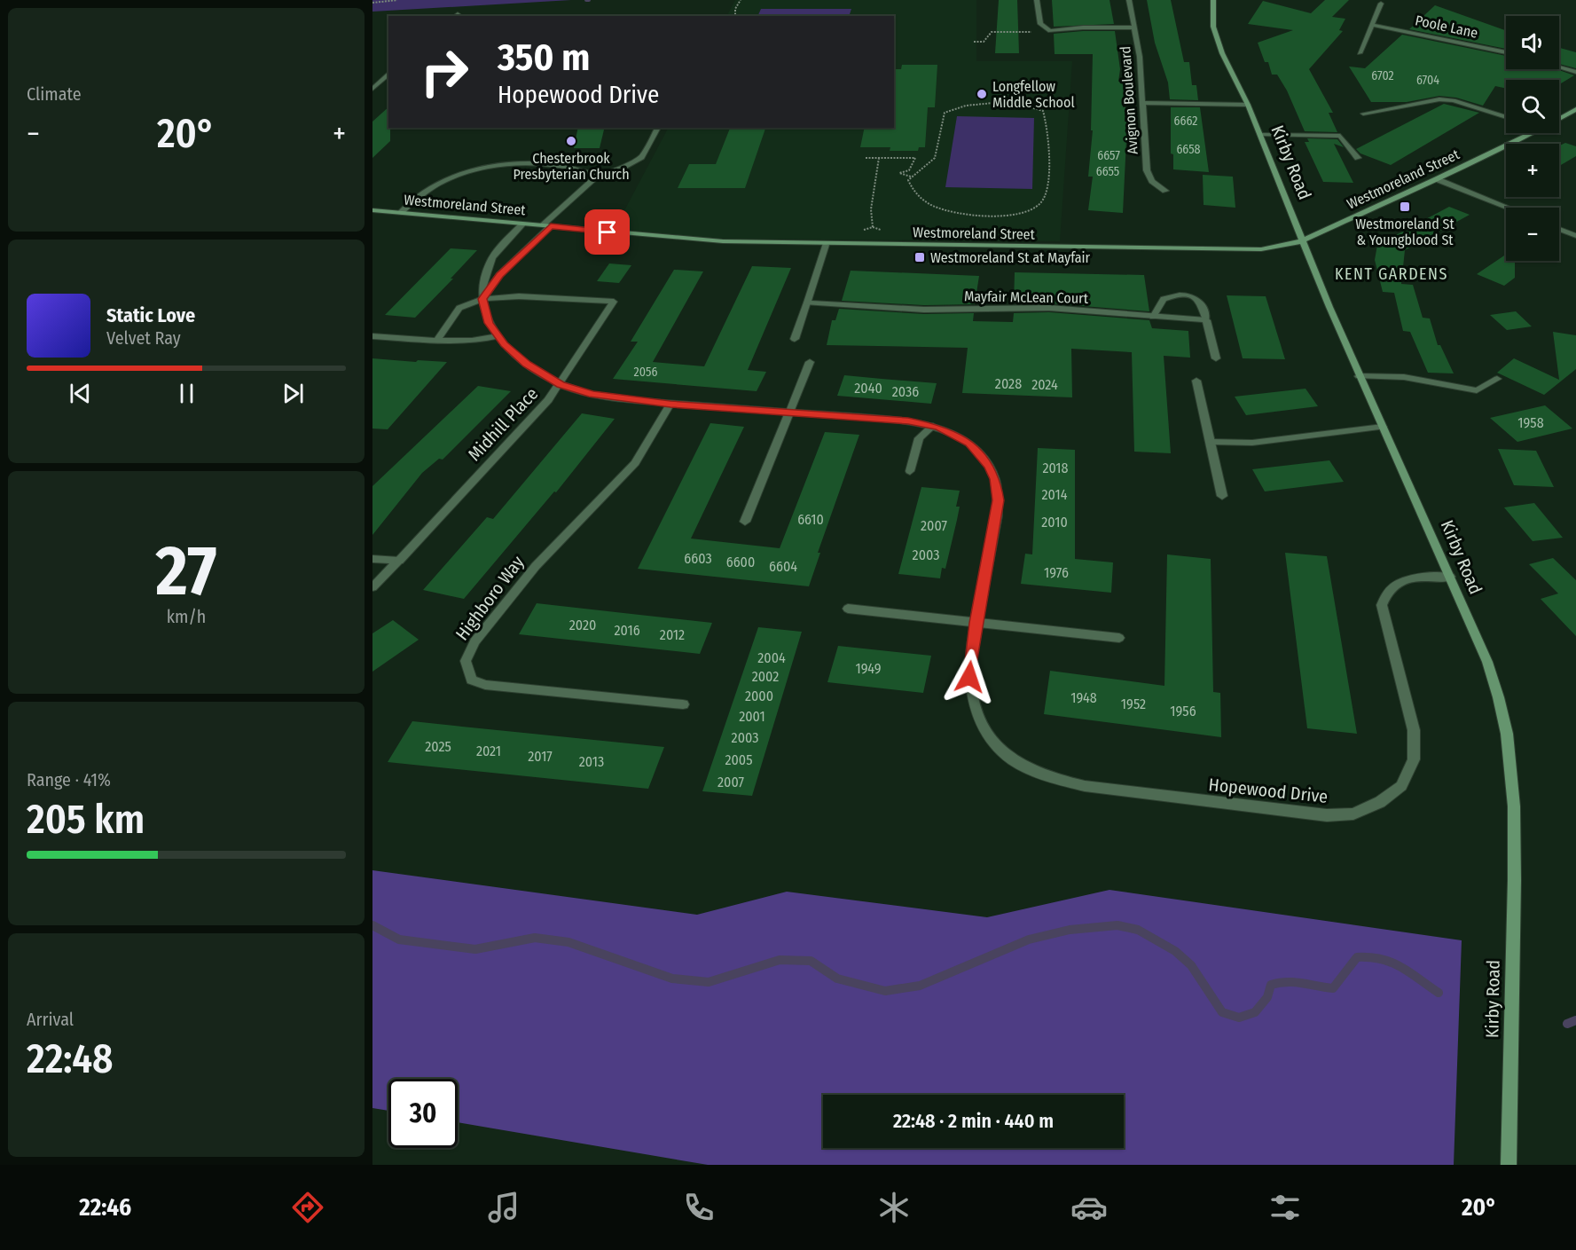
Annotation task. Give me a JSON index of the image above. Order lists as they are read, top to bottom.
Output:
{
  "streets": {
    "main road": ["Kirby Road", "Westmoreland Street"],
    "street": [
      "Poole Lane",
      "Avignon Boulevard",
      "Mayfair McLean Court",
      "Midhill Place",
      "Highboro Way",
      "Hopewood Drive"
    ]
  },
  "crossings": [
    ["Kirby Road", "Westmoreland Street"],
    ["Kirby Road", "Hopewood Drive"],
    ["Westmoreland Street", "Hopewood Drive"],
    ["Midhill Place", "Hopewood Drive"],
    ["Highboro Way", "Hopewood Drive"]
  ],
  "districts": ["KENT GARDENS"],
  "places": {
    "other": ["Longfellow Middle School", "Chesterbrook Presbyterian Church"],
    "transit": ["Westmoreland St & Youngblood St", "Westmoreland St at Mayfair"]
  },
  "house_numbers": [
    "6702",
    "6704",
    "6662",
    "6658",
    "6657",
    "6655",
    "2056",
    "2028",
    "2024",
    "2040",
    "2036",
    "1958",
    "2018",
    "2014",
    "6610",
    "2010",
    "2007",
    "2003",
    "6603",
    "6600",
    "6604",
    "1976",
    "2020",
    "2016",
    "2012",
    "2004",
    "1949",
    "2002",
    "2000",
    "1948",
    "1952",
    "1956",
    "2001",
    "2003",
    "2025",
    "2021",
    "2017",
    "2005",
    "2013",
    "2007"
  ],
  "page": {
    "tile": [
      "Climate",
      ["27", "km/h"],
      ["Range · 41%", "205 km"],
      ["Arrival", "22:48"]
    ],
    "map_buttons": ["+", "−"],
    "turn": ["350 m", "Hopewood Drive"],
    "heat": ["−", "20°", "+"],
    "song": ["Static Love", "Velvet Ray"],
    "limit": "30",
    "trip": "22:48 · 2 min · 440 m",
    "tabs": ["22:46", "20°"]
  }
}
